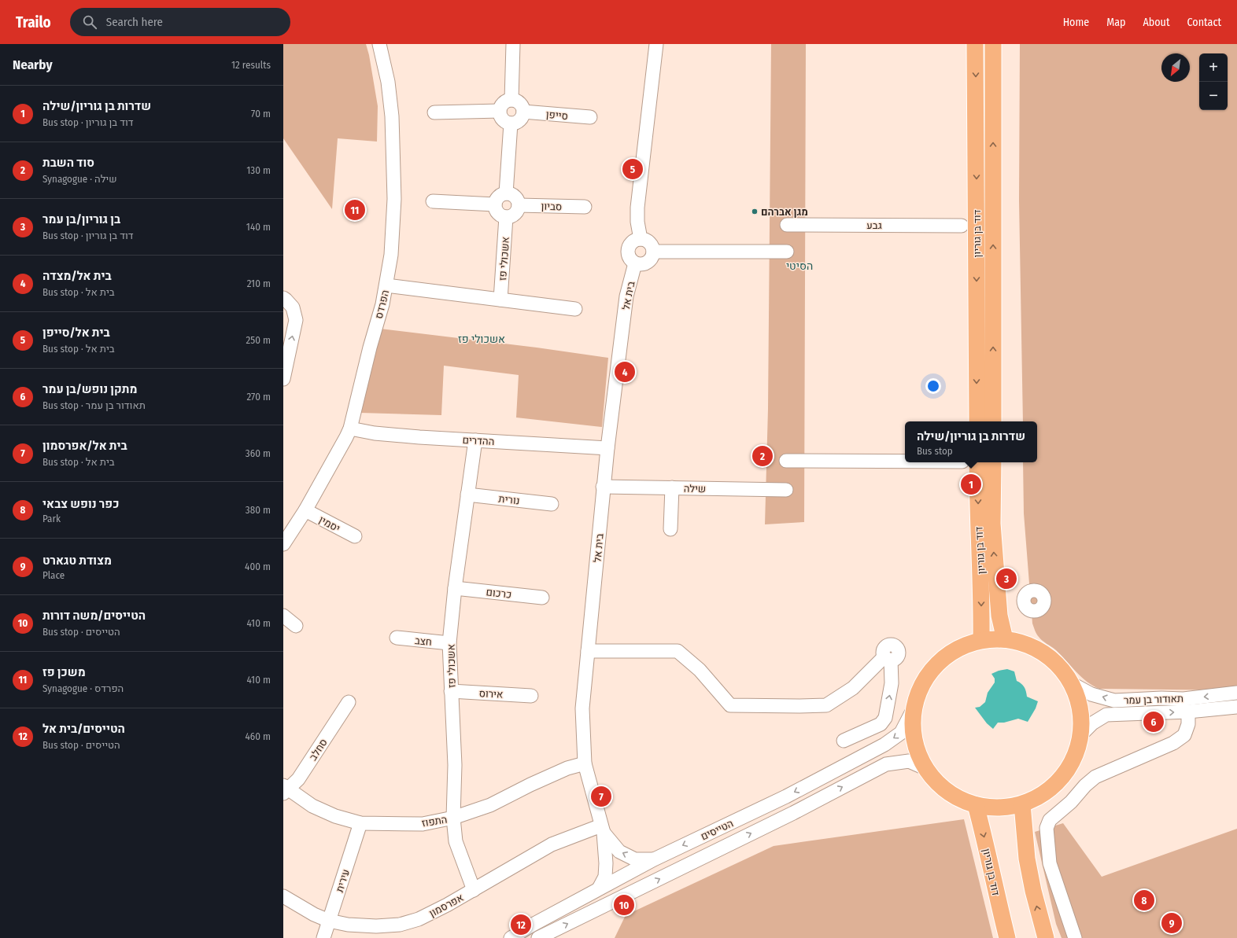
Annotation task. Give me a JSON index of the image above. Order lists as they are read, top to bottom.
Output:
{
  "streets": {
    "main road": ["דוד בן גוריון"],
    "street": [
      "סייפן",
      "סביון",
      "גבע",
      "אשכולי פז",
      "בית אל",
      "הפרדס",
      "ההדרים",
      "שילה",
      "נורית",
      "יסמין",
      "כרכום",
      "חצב",
      "אירוס",
      "תאודור בן עמר",
      "סחלב",
      "התפוז",
      "הטייסים",
      "עירית",
      "אפרסמון"
    ]
  },
  "crossings": [
    ["סביון", "אשכולי פז"],
    ["אשכולי פז", "ההדרים"],
    ["אשכולי פז", "נורית"],
    ["אשכולי פז", "כרכום"],
    ["אשכולי פז", "חצב"],
    ["אשכולי פז", "אירוס"],
    ["אשכולי פז", "התפוז"],
    ["אשכולי פז", "אפרסמון"],
    ["בית אל", "ההדרים"],
    ["בית אל", "שילה"],
    ["בית אל", "התפוז"],
    ["בית אל", "הטייסים"],
    ["בית אל", "אפרסמון"],
    ["הפרדס", "ההדרים"],
    ["הפרדס", "יסמין"],
    ["סחלב", "התפוז"],
    ["התפוז", "עירית"],
    ["עירית", "אפרסמון"]
  ],
  "districts": ["הסיטי", "אשכולי פז"],
  "places": ["מגן אברהם"],
  "north": "bottom left",
  "page": {
    "header": "Trailo",
    "search": "Search here",
    "nav": [
      "Home",
      "Map",
      "About",
      "Contact"
    ],
    "heading": ["Nearby", "12 results"],
    "map_buttons": ["+", "−"],
    "list": [
      {
        "mark": "1",
        "name": "שדרות בן גוריון/שילה",
        "note": "Bus stop · דוד בן גוריון",
        "value": "70 m"
      },
      {
        "mark": "2",
        "name": "סוד השבת",
        "note": "Synagogue · שילה",
        "value": "130 m"
      },
      {
        "mark": "3",
        "name": "בן גוריון/בן עמר",
        "note": "Bus stop · דוד בן גוריון",
        "value": "140 m"
      },
      {
        "mark": "4",
        "name": "בית אל/מצדה",
        "note": "Bus stop · בית אל",
        "value": "210 m"
      },
      {
        "mark": "5",
        "name": "בית אל/סייפן",
        "note": "Bus stop · בית אל",
        "value": "250 m"
      },
      {
        "mark": "6",
        "name": "מתקן נופש/בן עמר",
        "note": "Bus stop · תאודור בן עמר",
        "value": "270 m"
      },
      {
        "mark": "7",
        "name": "בית אל/אפרסמון",
        "note": "Bus stop · בית אל",
        "value": "360 m"
      },
      {
        "mark": "8",
        "name": "כפר נופש צבאי",
        "note": "Park",
        "value": "380 m"
      },
      {
        "mark": "9",
        "name": "מצודת טגארט",
        "note": "Place",
        "value": "400 m"
      },
      {
        "mark": "10",
        "name": "הטייסים/משה דורות",
        "note": "Bus stop · הטייסים",
        "value": "410 m"
      },
      {
        "mark": "11",
        "name": "משכן פז",
        "note": "Synagogue · הפרדס",
        "value": "410 m"
      },
      {
        "mark": "12",
        "name": "הטייסים/בית אל",
        "note": "Bus stop · הטייסים",
        "value": "460 m"
      }
    ],
    "pins": [
      "5",
      "11",
      "4",
      "2",
      "1",
      "3",
      "6",
      "7",
      "8",
      "10",
      "9",
      "12"
    ],
    "popup": ["שדרות בן גוריון/שילה", "Bus stop"]
  }
}
